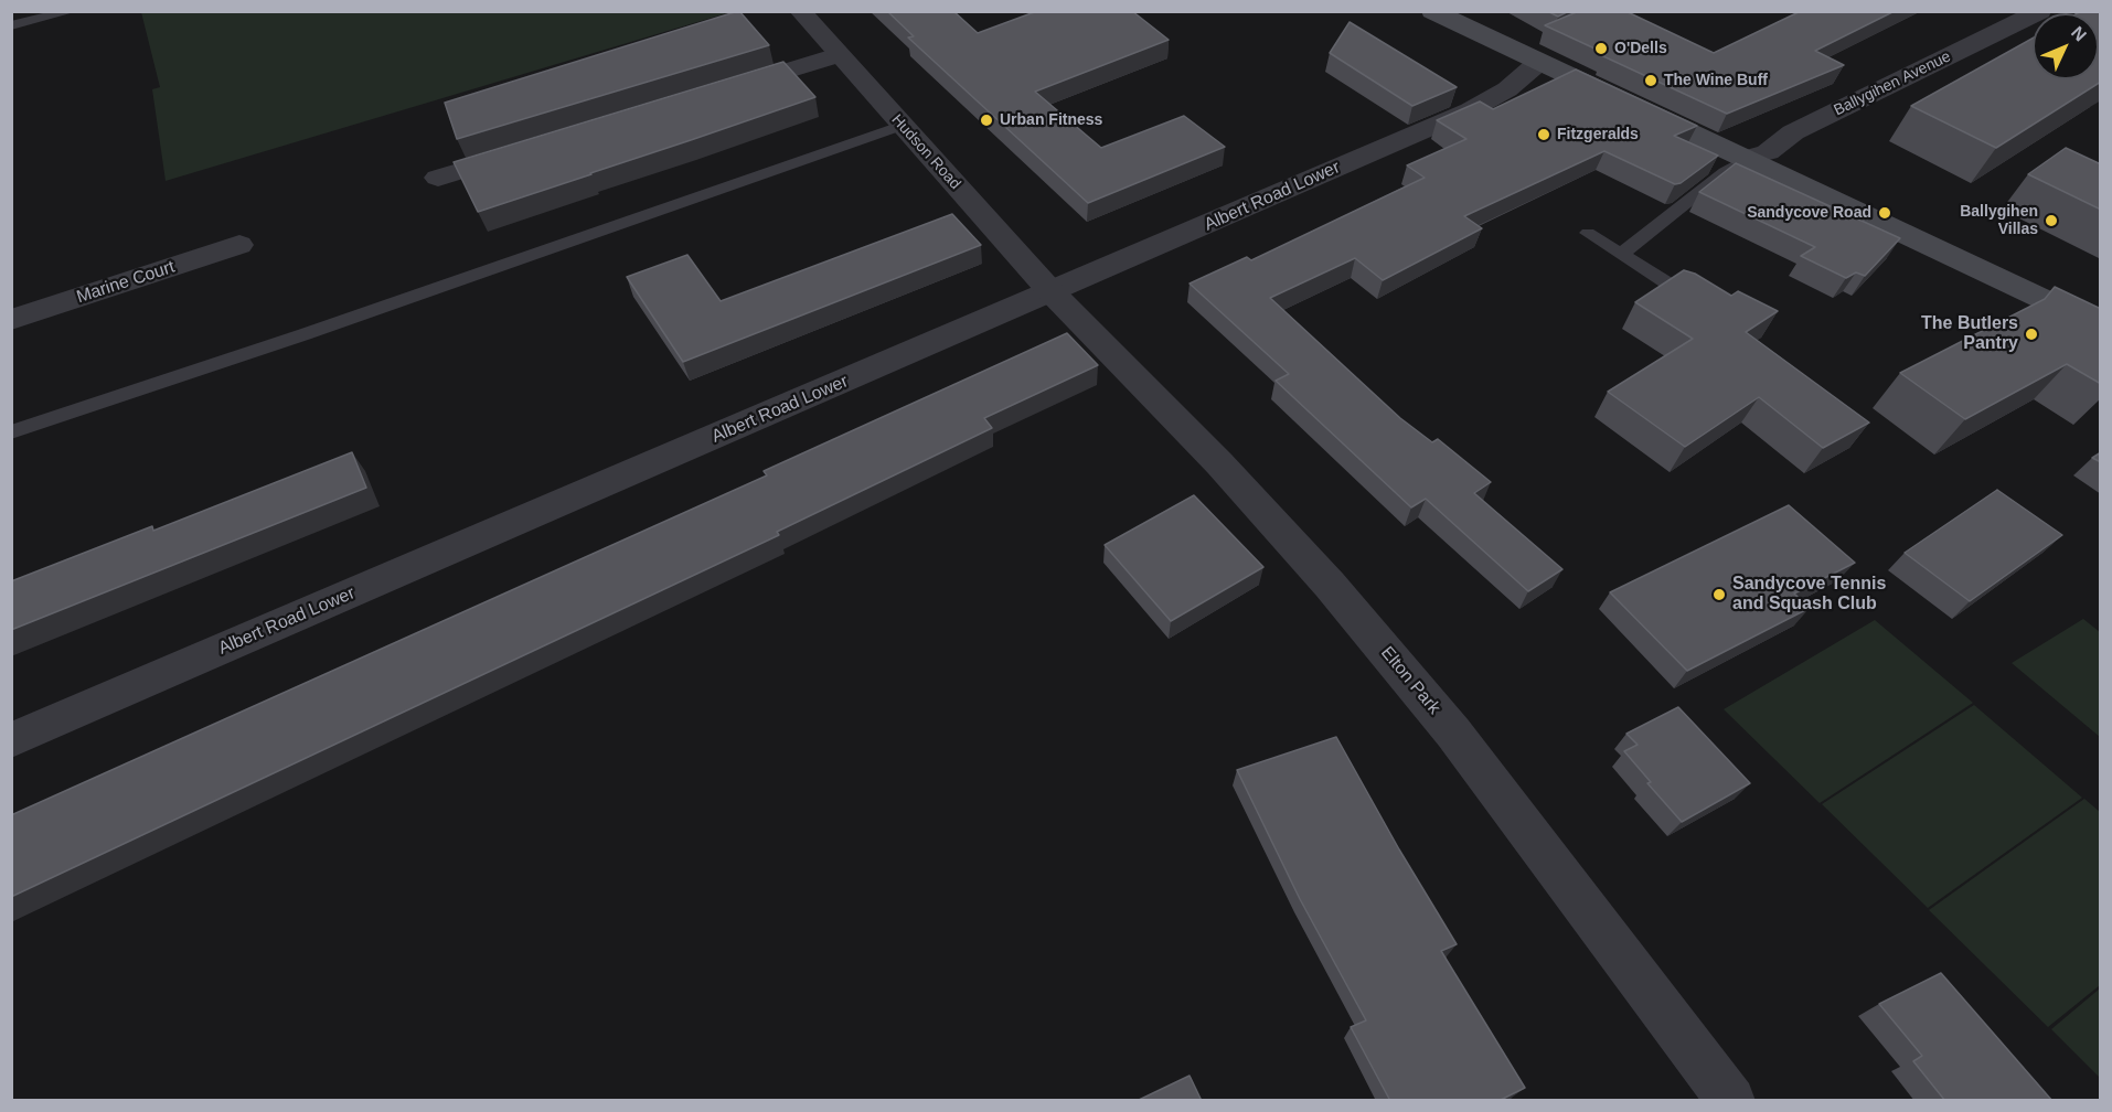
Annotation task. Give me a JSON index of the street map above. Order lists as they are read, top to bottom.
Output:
{
  "streets": {
    "street": [
      "Ballygihen Avenue",
      "Hudson Road",
      "Albert Road Lower",
      "Marine Court",
      "Elton Park"
    ]
  },
  "crossings": [
    ["Hudson Road", "Albert Road Lower"],
    ["Hudson Road", "Elton Park"],
    ["Albert Road Lower", "Elton Park"]
  ],
  "places": [
    "O'Dells",
    "The Wine Buff",
    "Urban Fitness",
    "Fitzgeralds",
    "Sandycove Road",
    "Ballygihen Villas",
    "The Butlers Pantry",
    "Sandycove Tennis and Squash Club"
  ],
  "north": "top right"
}
